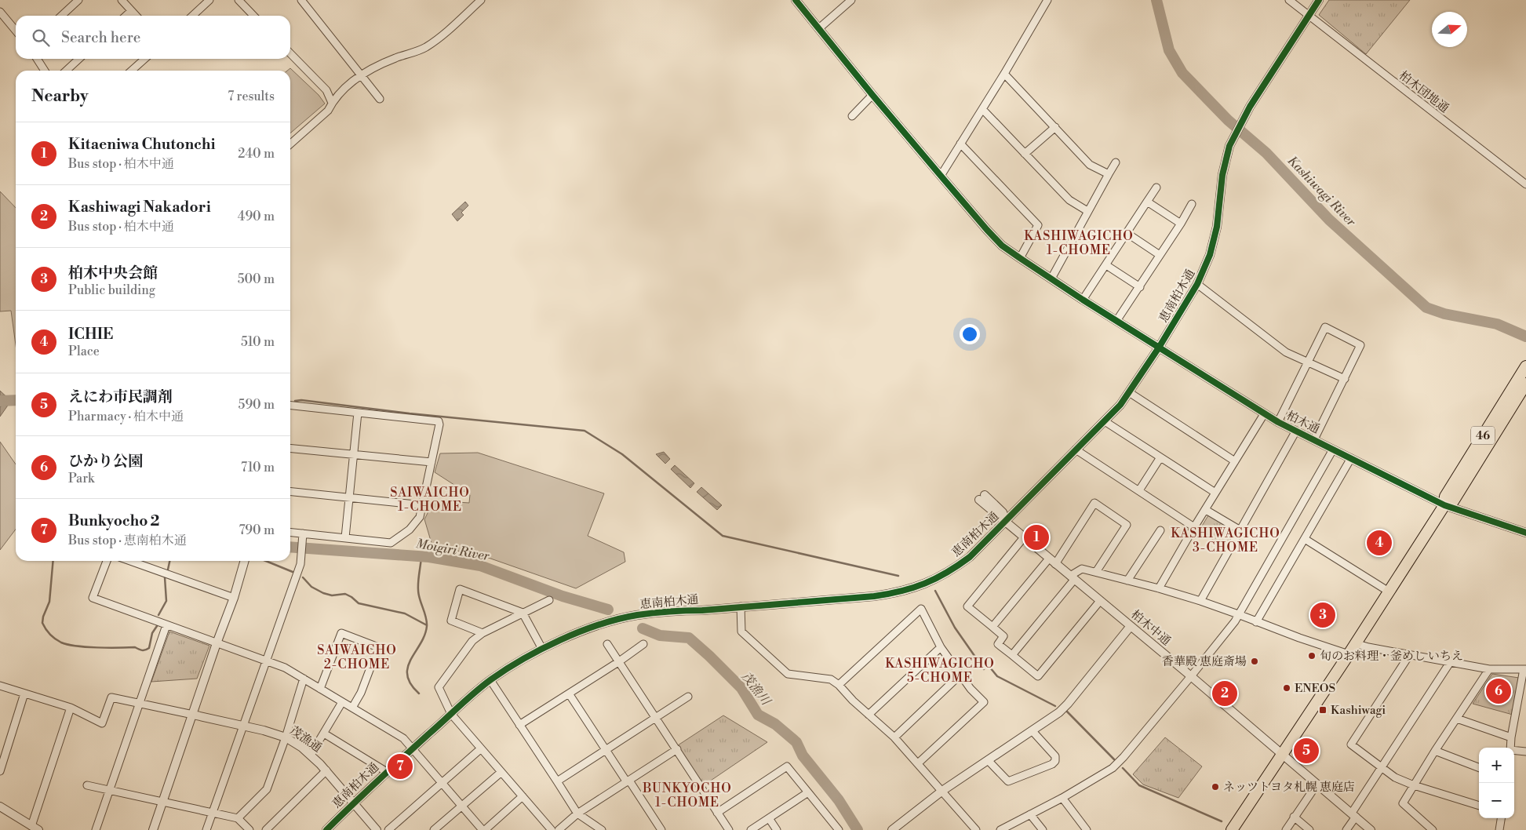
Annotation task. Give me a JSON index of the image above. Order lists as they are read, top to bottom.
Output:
{
  "streets": {
    "main road": ["46"],
    "street": [
      "柏木団地通",
      "恵南柏木通",
      "柏木通",
      "柏木中通",
      "茂漁通"
    ]
  },
  "crossings": [
    ["柏木団地通", "恵南柏木通"],
    ["恵南柏木通", "柏木通"],
    ["恵南柏木通", "柏木中通"],
    ["恵南柏木通", "茂漁通"],
    ["柏木通", "46"],
    ["46", "柏木中通"]
  ],
  "districts": [
    "KASHIWAGICHO 1-CHOME",
    "SAIWAICHO 1-CHOME",
    "KASHIWAGICHO 3-CHOME",
    "SAIWAICHO 2-CHOME",
    "KASHIWAGICHO 5-CHOME",
    "BUNKYOCHO 1-CHOME"
  ],
  "water": ["Kashiwagi River", "Moigiri River", "茂漁川"],
  "places": {
    "other": [
      "旬のお料理・釜めし いちえ",
      "香華殿 恵庭斎場",
      "ENEOS",
      "ネッツトヨタ札幌 恵庭店"
    ],
    "transit": ["Kashiwagi"]
  },
  "north": "right",
  "page": {
    "search": "Search here",
    "heading": ["Nearby", "7 results"],
    "list": [
      {
        "mark": "1",
        "name": "Kitaeniwa Chutonchi",
        "note": "Bus stop · 柏木中通",
        "value": "240 m"
      },
      {
        "mark": "2",
        "name": "Kashiwagi Nakadori",
        "note": "Bus stop · 柏木中通",
        "value": "490 m"
      },
      {
        "mark": "3",
        "name": "柏木中央会館",
        "note": "Public building",
        "value": "500 m"
      },
      {
        "mark": "4",
        "name": "ICHIE",
        "note": "Place",
        "value": "510 m"
      },
      {
        "mark": "5",
        "name": "えにわ市民調剤",
        "note": "Pharmacy · 柏木中通",
        "value": "590 m"
      },
      {
        "mark": "6",
        "name": "ひかり公園",
        "note": "Park",
        "value": "710 m"
      },
      {
        "mark": "7",
        "name": "Bunkyocho 2",
        "note": "Bus stop · 恵南柏木通",
        "value": "790 m"
      }
    ],
    "pins": [
      "1",
      "4",
      "3",
      "6",
      "2",
      "5",
      "7"
    ],
    "map_buttons": ["+", "−"]
  }
}
